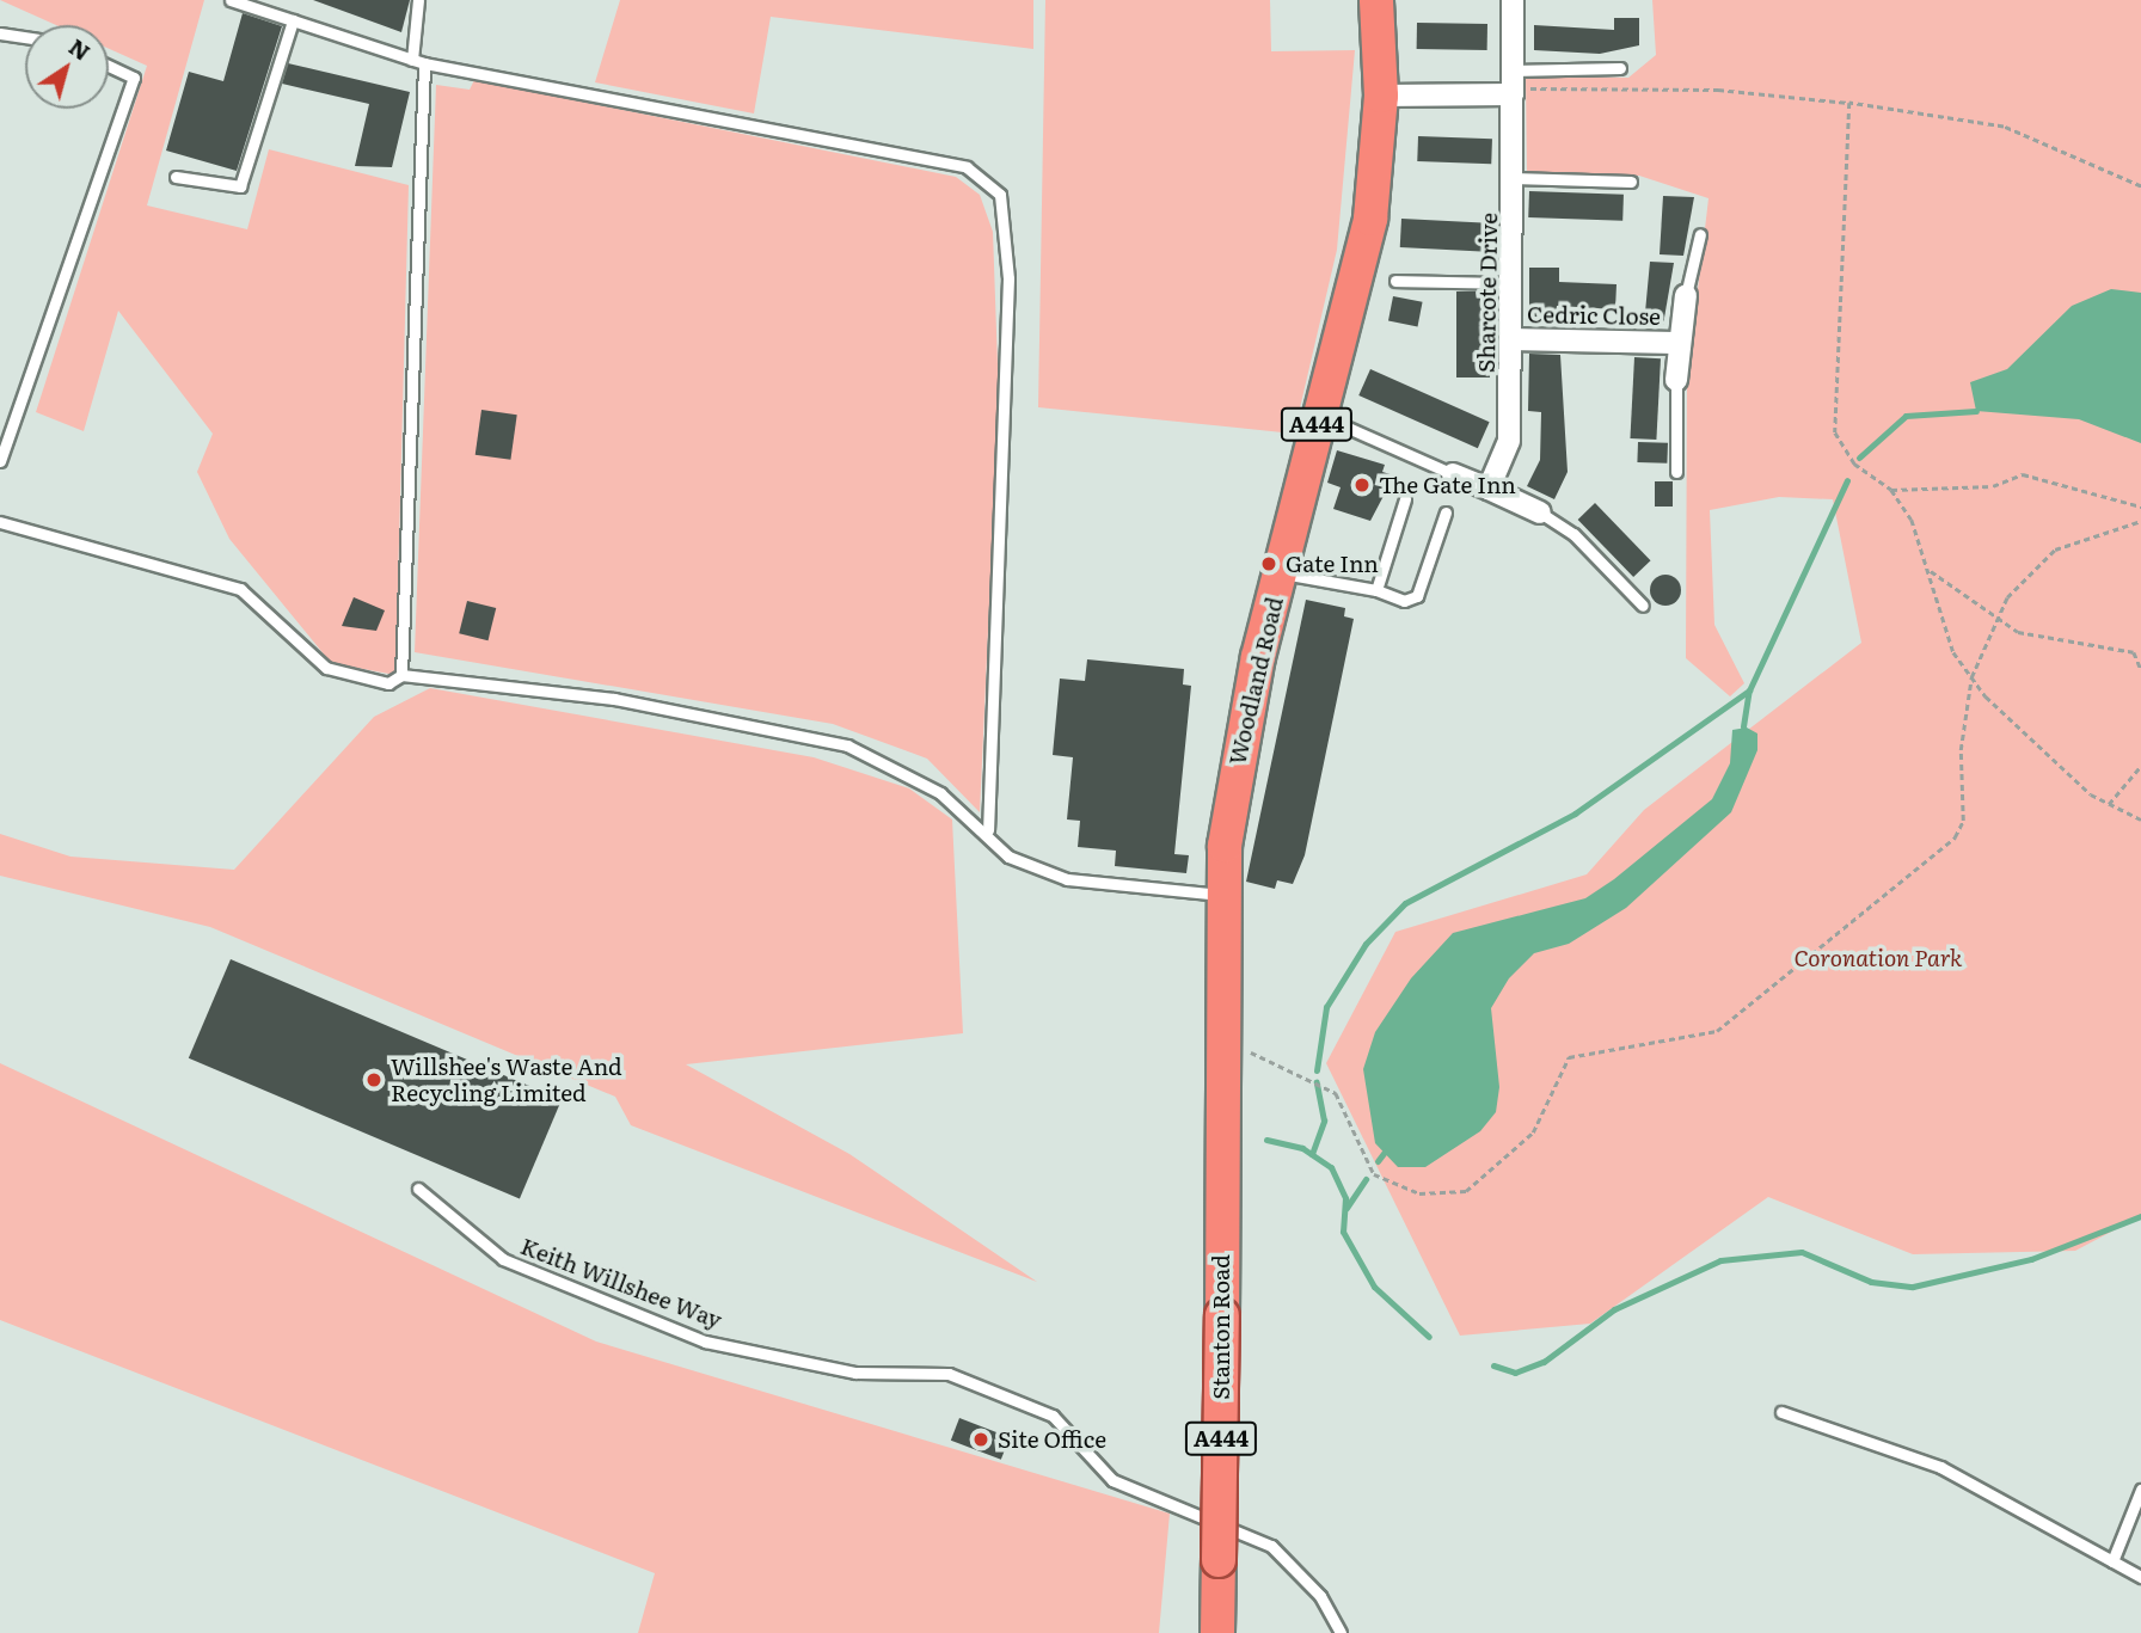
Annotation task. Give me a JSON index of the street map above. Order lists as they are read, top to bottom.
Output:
{
  "streets": {
    "highway": ["A444", "Woodland Road", "Stanton Road"],
    "street": ["Sharcote Drive", "Cedric Close"],
    "lane": ["Keith Willshee Way"]
  },
  "crossings": [
    ["Sharcote Drive", "Cedric Close"],
    ["Woodland Road", "Stanton Road"]
  ],
  "parks": ["Coronation Park"],
  "places": [
    "The Gate Inn",
    "Gate Inn",
    "Willshee's Waste And Recycling Limited",
    "Site Office"
  ],
  "north": "top right"
}
